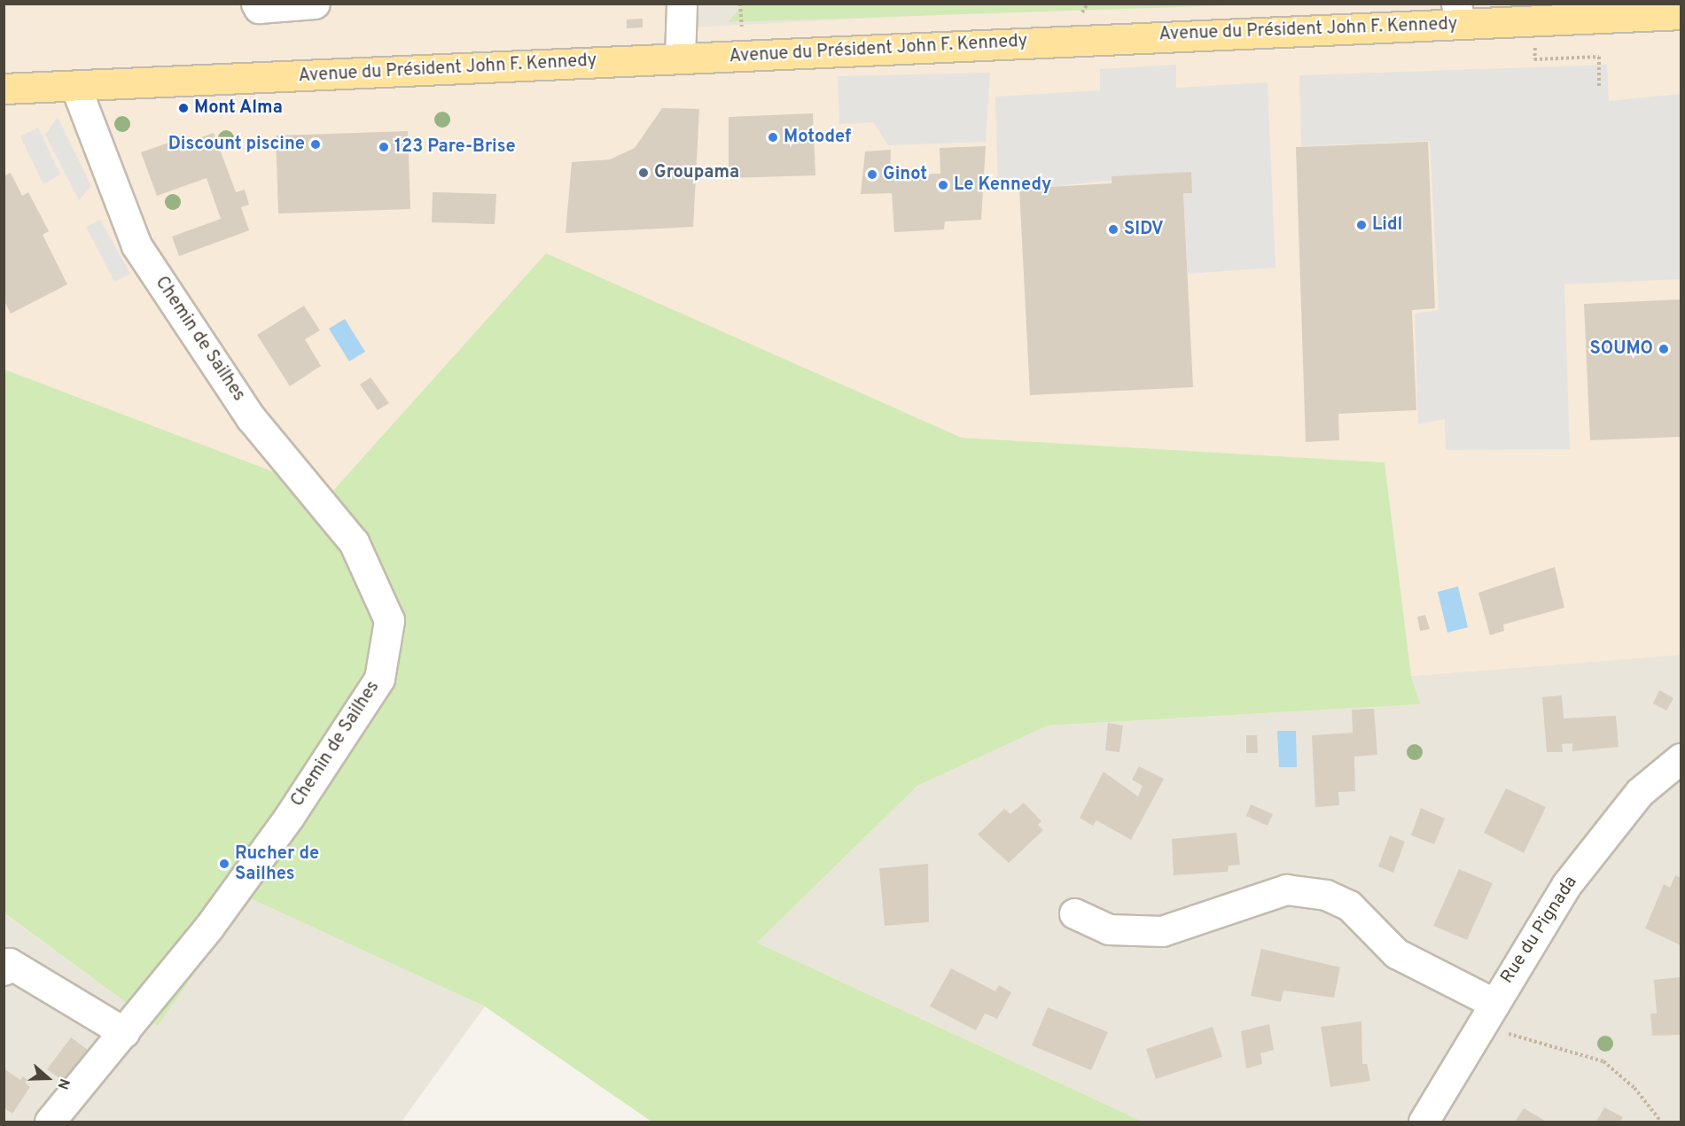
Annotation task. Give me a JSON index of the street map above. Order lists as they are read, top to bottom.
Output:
{
  "streets": {
    "main road": ["Avenue du Président John F. Kennedy"],
    "street": ["Chemin de Sailhes", "Rue du Pignada"]
  },
  "crossings": [
    ["Avenue du Président John F. Kennedy", "Chemin de Sailhes"]
  ],
  "places": [
    "Mont Alma",
    "Motodef",
    "Discount piscine",
    "123 Pare-Brise",
    "Groupama",
    "Ginot",
    "Le Kennedy",
    "Lidl",
    "SIDV",
    "SOUMO",
    "Rucher de Sailhes"
  ],
  "north": "right"
}
